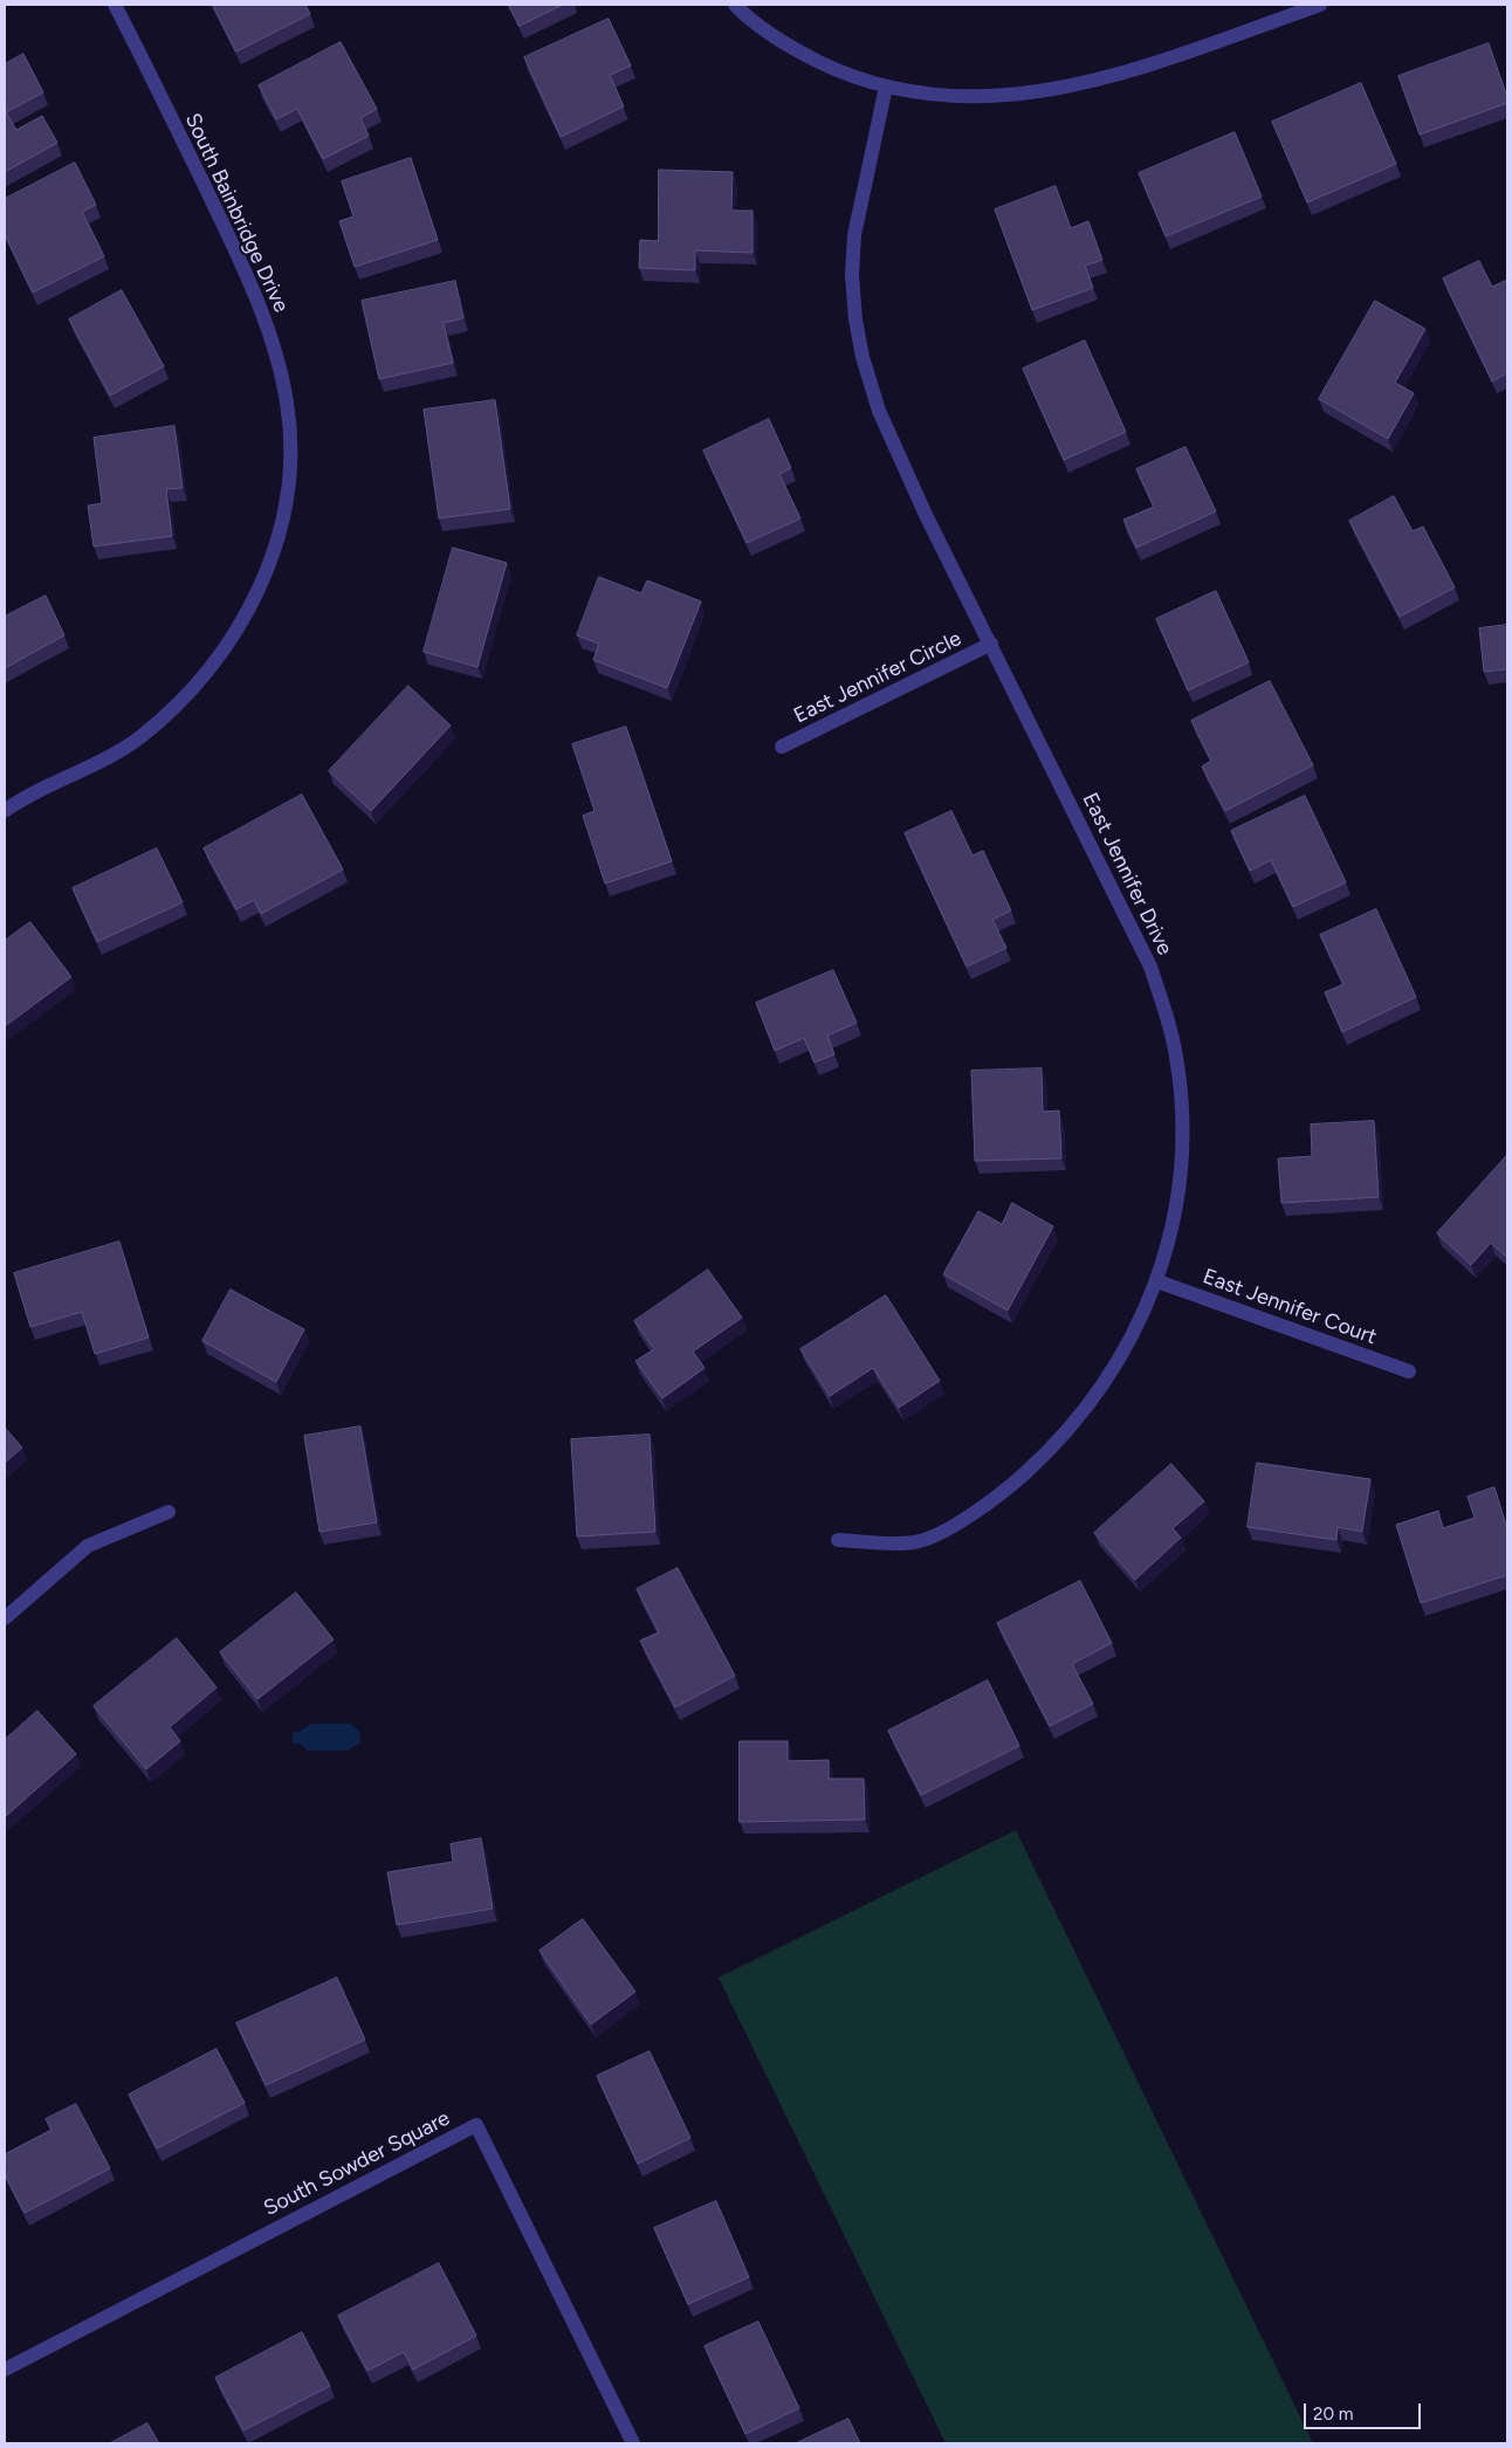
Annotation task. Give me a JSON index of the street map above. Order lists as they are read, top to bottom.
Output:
{
  "streets": {
    "street": [
      "South Bainbridge Drive",
      "East Jennifer Circle",
      "East Jennifer Drive",
      "East Jennifer Court",
      "South Sowder Square"
    ]
  },
  "crossings": [
    ["East Jennifer Circle", "East Jennifer Drive"],
    ["East Jennifer Drive", "East Jennifer Court"]
  ],
  "scale_bar": "20 m"
}
